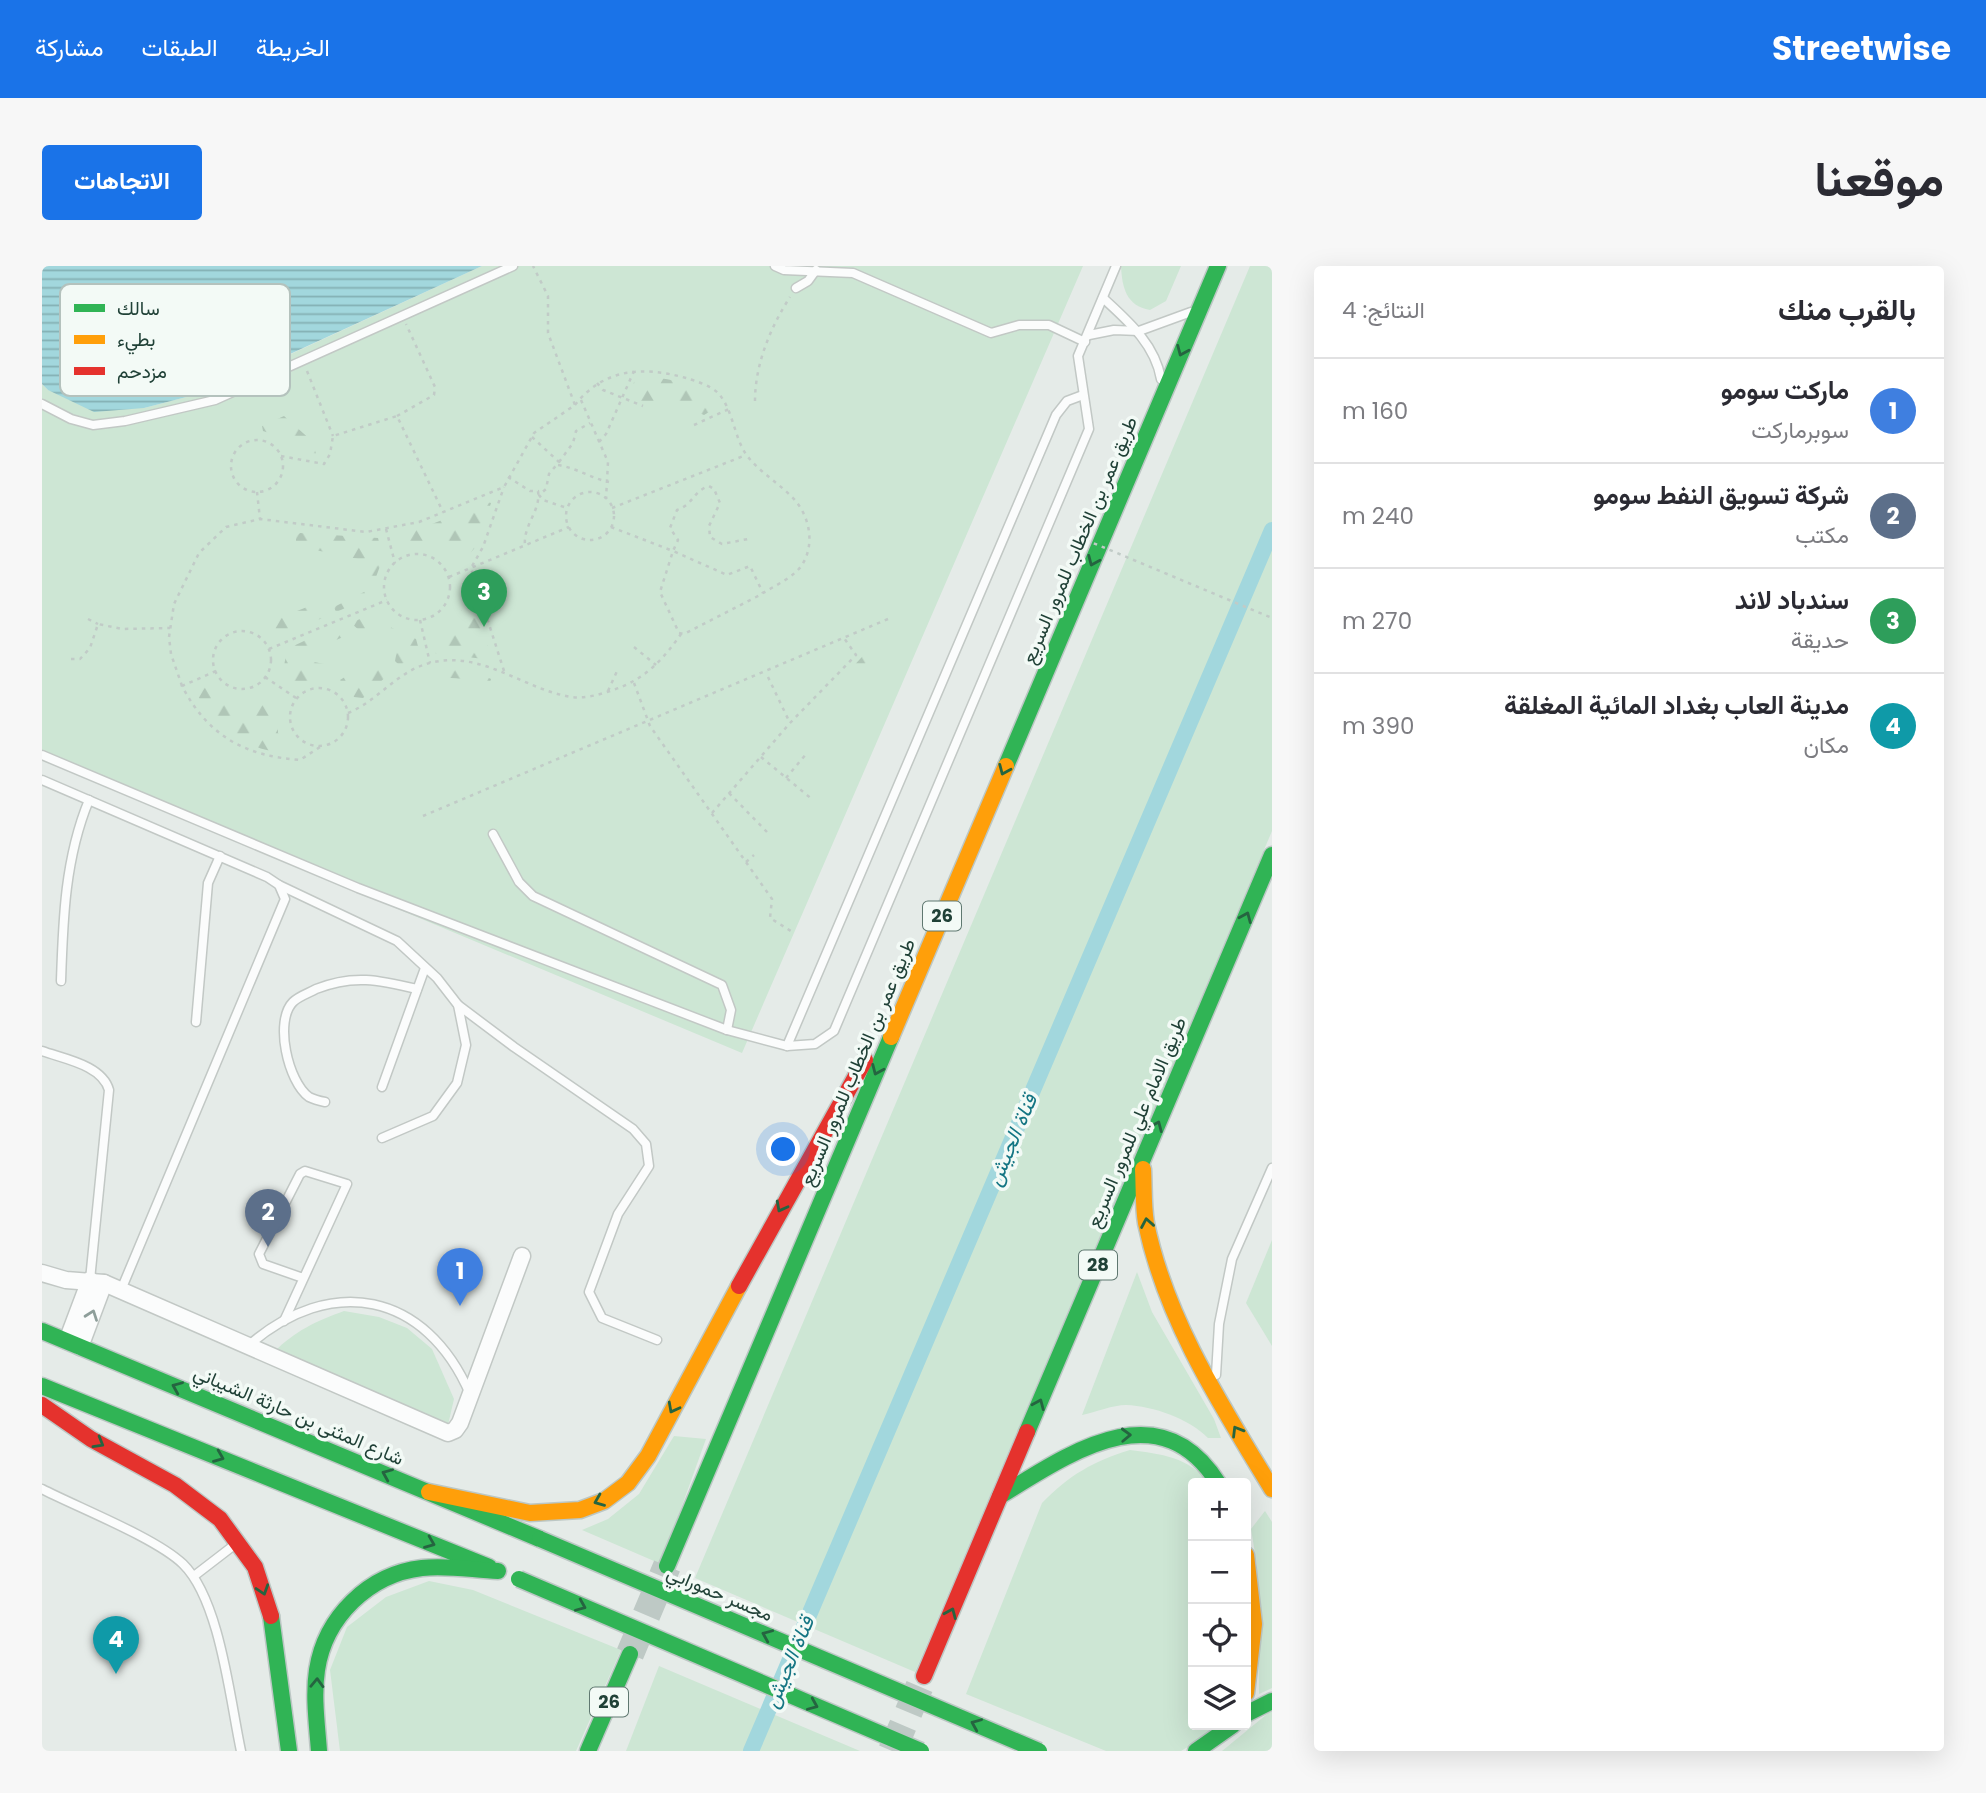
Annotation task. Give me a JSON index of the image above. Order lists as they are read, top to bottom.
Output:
{
  "streets": {
    "main road": [
      "طريق عمر بن الخطاب للمرور السريع",
      "26",
      "طريق الامام علي للمرور السريع",
      "28",
      "شارع المثنى بن حارثة الشيباني",
      "مجسر حمورابي"
    ]
  },
  "crossings": [
    ["شارع المثنى بن حارثة الشيباني", "مجسر حمورابي"]
  ],
  "one_way": ["طريق عمر بن الخطاب للمرور السريع", "طريق الامام علي للمرور السريع"],
  "water": ["قناة الجيش"],
  "legend": ["سالك", "بطيء", "مزدحم"],
  "page": {
    "header": "Streetwise",
    "nav": ["الخريطة", "الطبقات", "مشاركة"],
    "title": "موقعنا",
    "buttons": "الاتجاهات",
    "heading": ["بالقرب منك", "النتائج: 4"],
    "list": [
      {
        "mark": "1",
        "name": "ماركت سومو",
        "note": "سوبرماركت",
        "value": "160 m"
      },
      {
        "mark": "2",
        "name": "شركة تسويق النفط سومو",
        "note": "مكتب",
        "value": "240 m"
      },
      {
        "mark": "3",
        "name": "سندباد لاند",
        "note": "حديقة",
        "value": "270 m"
      },
      {
        "mark": "4",
        "name": "مدينة العاب بغداد المائية المغلقة",
        "note": "مكان",
        "value": "390 m"
      }
    ],
    "pins": [
      "3",
      "2",
      "1",
      "4"
    ],
    "map_buttons": ["+", "−"]
  }
}
